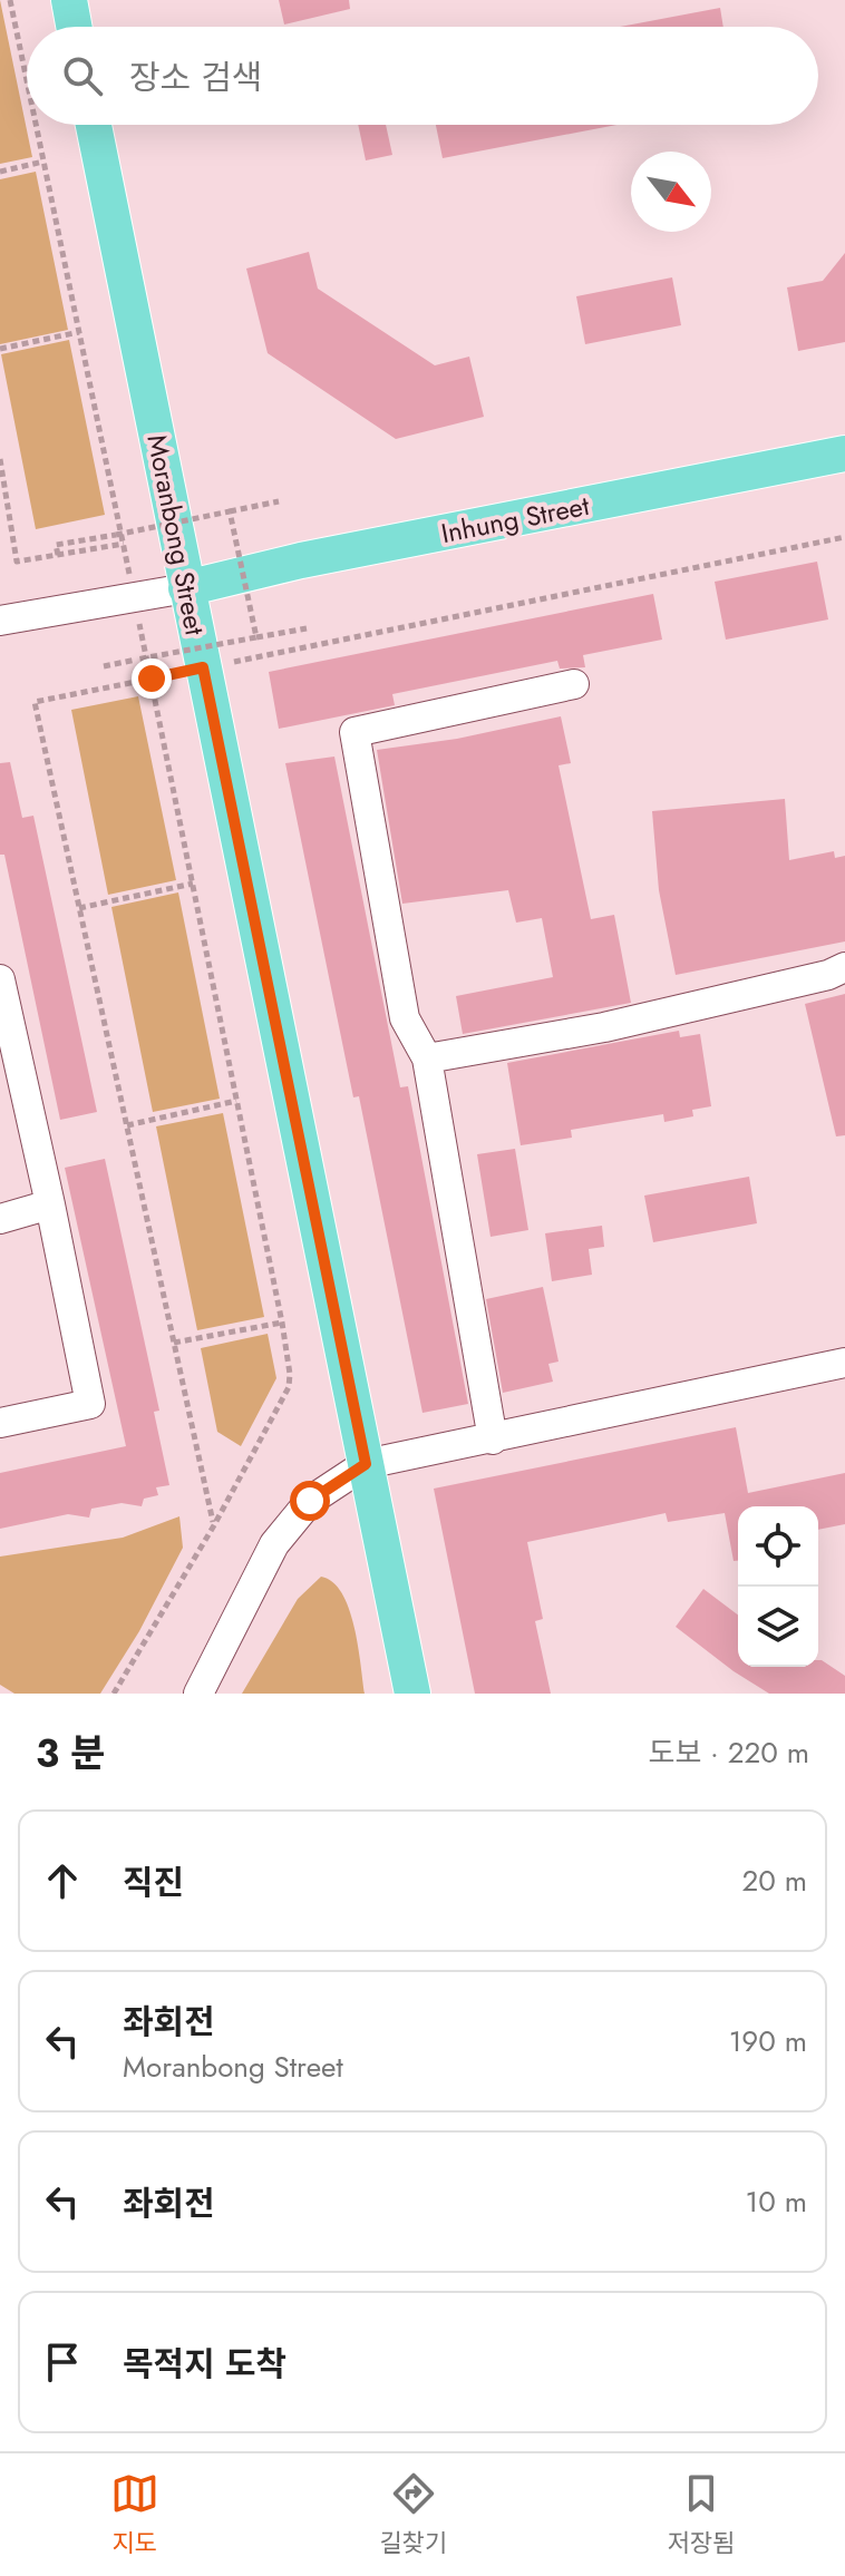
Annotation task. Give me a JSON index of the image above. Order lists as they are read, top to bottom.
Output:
{
  "streets": {
    "main road": ["Inhung Street", "Moranbong Street"]
  },
  "crossings": [
    ["Inhung Street", "Moranbong Street"]
  ],
  "north": "bottom right",
  "page": {
    "search": "장소 검색",
    "heading": ["3 분", "도보 · 220 m"],
    "list": [
      ["직진", "20 m"],
      ["좌회전", "Moranbong Street", "190 m"],
      ["좌회전", "10 m"],
      "목적지 도착"
    ],
    "nav": ["지도", "길찾기", "저장됨"]
  }
}
